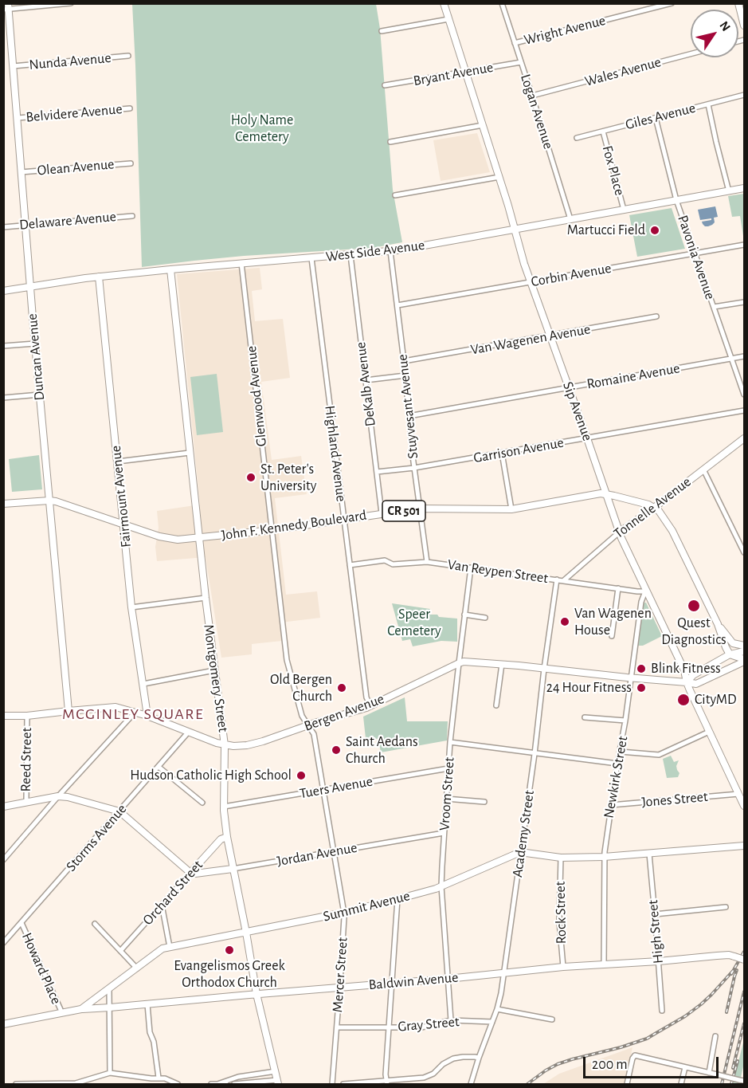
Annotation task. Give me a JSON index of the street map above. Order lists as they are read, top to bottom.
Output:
{
  "streets": {
    "main road": ["CR 501", "John F. Kennedy Boulevard"],
    "street": [
      "Wright Avenue",
      "Nunda Avenue",
      "Wales Avenue",
      "Bryant Avenue",
      "Logan Avenue",
      "Belvidere Avenue",
      "Giles Avenue",
      "Olean Avenue",
      "Fox Place",
      "Delaware Avenue",
      "West Side Avenue",
      "Pavonia Avenue",
      "Corbin Avenue",
      "Van Wagenen Avenue",
      "Duncan Avenue",
      "Romaine Avenue",
      "DeKalb Avenue",
      "Glenwood Avenue",
      "Stuyvesant Avenue",
      "Sip Avenue",
      "Garrison Avenue",
      "Highland Avenue",
      "Fairmount Avenue",
      "Tonnelle Avenue",
      "Van Reypen Street",
      "Montgomery Street",
      "Bergen Avenue",
      "Reed Street",
      "Newkirk Street",
      "Tuers Avenue",
      "Vroom Street",
      "Jones Street",
      "Academy Street",
      "Storms Avenue",
      "Jordan Avenue",
      "Orchard Street",
      "Summit Avenue",
      "Rock Street",
      "High Street",
      "Howard Place",
      "Mercer Street",
      "Baldwin Avenue",
      "Gray Street"
    ]
  },
  "crossings": [
    ["Wright Avenue", "Logan Avenue"],
    ["Nunda Avenue", "Duncan Avenue"],
    ["Wales Avenue", "Logan Avenue"],
    ["Bryant Avenue", "Logan Avenue"],
    ["Bryant Avenue", "Sip Avenue"],
    ["Logan Avenue", "West Side Avenue"],
    ["Belvidere Avenue", "Duncan Avenue"],
    ["Giles Avenue", "Fox Place"],
    ["Giles Avenue", "Pavonia Avenue"],
    ["Olean Avenue", "Duncan Avenue"],
    ["Fox Place", "West Side Avenue"],
    ["Delaware Avenue", "Duncan Avenue"],
    ["West Side Avenue", "Pavonia Avenue"],
    ["West Side Avenue", "Duncan Avenue"],
    ["West Side Avenue", "DeKalb Avenue"],
    ["West Side Avenue", "Glenwood Avenue"],
    ["West Side Avenue", "Stuyvesant Avenue"],
    ["West Side Avenue", "Sip Avenue"],
    ["West Side Avenue", "Highland Avenue"],
    ["West Side Avenue", "Fairmount Avenue"],
    ["West Side Avenue", "Montgomery Street"],
    ["Pavonia Avenue", "Corbin Avenue"],
    ["Pavonia Avenue", "Romaine Avenue"],
    ["Corbin Avenue", "Stuyvesant Avenue"],
    ["Corbin Avenue", "Sip Avenue"],
    ["Van Wagenen Avenue", "Stuyvesant Avenue"],
    ["Van Wagenen Avenue", "Sip Avenue"],
    ["Duncan Avenue", "John F. Kennedy Boulevard"],
    ["Duncan Avenue", "Bergen Avenue"],
    ["Romaine Avenue", "Stuyvesant Avenue"],
    ["Romaine Avenue", "Sip Avenue"],
    ["DeKalb Avenue", "Garrison Avenue"],
    ["DeKalb Avenue", "John F. Kennedy Boulevard"],
    ["Glenwood Avenue", "John F. Kennedy Boulevard"],
    ["Glenwood Avenue", "Bergen Avenue"],
    ["Glenwood Avenue", "Mercer Street"],
    ["Stuyvesant Avenue", "Garrison Avenue"],
    ["Stuyvesant Avenue", "John F. Kennedy Boulevard"],
    ["Stuyvesant Avenue", "Van Reypen Street"],
    ["Sip Avenue", "Garrison Avenue"],
    ["Sip Avenue", "Tonnelle Avenue"],
    ["Sip Avenue", "John F. Kennedy Boulevard"],
    ["Sip Avenue", "Van Reypen Street"],
    ["Sip Avenue", "Bergen Avenue"],
    ["Sip Avenue", "Newkirk Street"],
    ["Sip Avenue", "Jones Street"],
    ["Highland Avenue", "John F. Kennedy Boulevard"],
    ["Highland Avenue", "Van Reypen Street"],
    ["Highland Avenue", "Bergen Avenue"],
    ["Fairmount Avenue", "John F. Kennedy Boulevard"],
    ["Fairmount Avenue", "Bergen Avenue"],
    ["Tonnelle Avenue", "John F. Kennedy Boulevard"],
    ["Tonnelle Avenue", "Van Reypen Street"],
    ["John F. Kennedy Boulevard", "Montgomery Street"],
    ["Van Reypen Street", "Newkirk Street"],
    ["Van Reypen Street", "Vroom Street"],
    ["Van Reypen Street", "Academy Street"],
    ["Montgomery Street", "Bergen Avenue"],
    ["Montgomery Street", "Tuers Avenue"],
    ["Montgomery Street", "Jordan Avenue"],
    ["Montgomery Street", "Orchard Street"],
    ["Montgomery Street", "Summit Avenue"],
    ["Montgomery Street", "Baldwin Avenue"],
    ["Bergen Avenue", "Reed Street"],
    ["Bergen Avenue", "Newkirk Street"],
    ["Bergen Avenue", "Vroom Street"],
    ["Bergen Avenue", "Academy Street"],
    ["Bergen Avenue", "Storms Avenue"],
    ["Bergen Avenue", "Mercer Street"],
    ["Newkirk Street", "Jones Street"],
    ["Newkirk Street", "Baldwin Avenue"],
    ["Tuers Avenue", "Vroom Street"],
    ["Tuers Avenue", "Mercer Street"],
    ["Vroom Street", "Jordan Avenue"],
    ["Vroom Street", "Summit Avenue"],
    ["Vroom Street", "Baldwin Avenue"],
    ["Vroom Street", "Gray Street"],
    ["Academy Street", "Summit Avenue"],
    ["Academy Street", "Baldwin Avenue"],
    ["Academy Street", "Gray Street"],
    ["Storms Avenue", "Howard Place"],
    ["Jordan Avenue", "Orchard Street"],
    ["Jordan Avenue", "Mercer Street"],
    ["Summit Avenue", "Howard Place"],
    ["Summit Avenue", "Mercer Street"],
    ["Summit Avenue", "Baldwin Avenue"],
    ["Rock Street", "Baldwin Avenue"],
    ["High Street", "Baldwin Avenue"],
    ["Mercer Street", "Baldwin Avenue"],
    ["Mercer Street", "Gray Street"]
  ],
  "districts": ["MCGINLEY SQUARE"],
  "parks": ["Holy Name Cemetery", "Speer Cemetery"],
  "places": [
    "Martucci Field",
    "St. Peter's University",
    "Quest Diagnostics",
    "Van Wagenen House",
    "Blink Fitness",
    "Old Bergen Church",
    "24 Hour Fitness",
    "CityMD",
    "Saint Aedans Church",
    "Hudson Catholic High School",
    "Evangelismos Greek Orthodox Church"
  ],
  "scale_bar": "200 m",
  "north": "top right"
}
